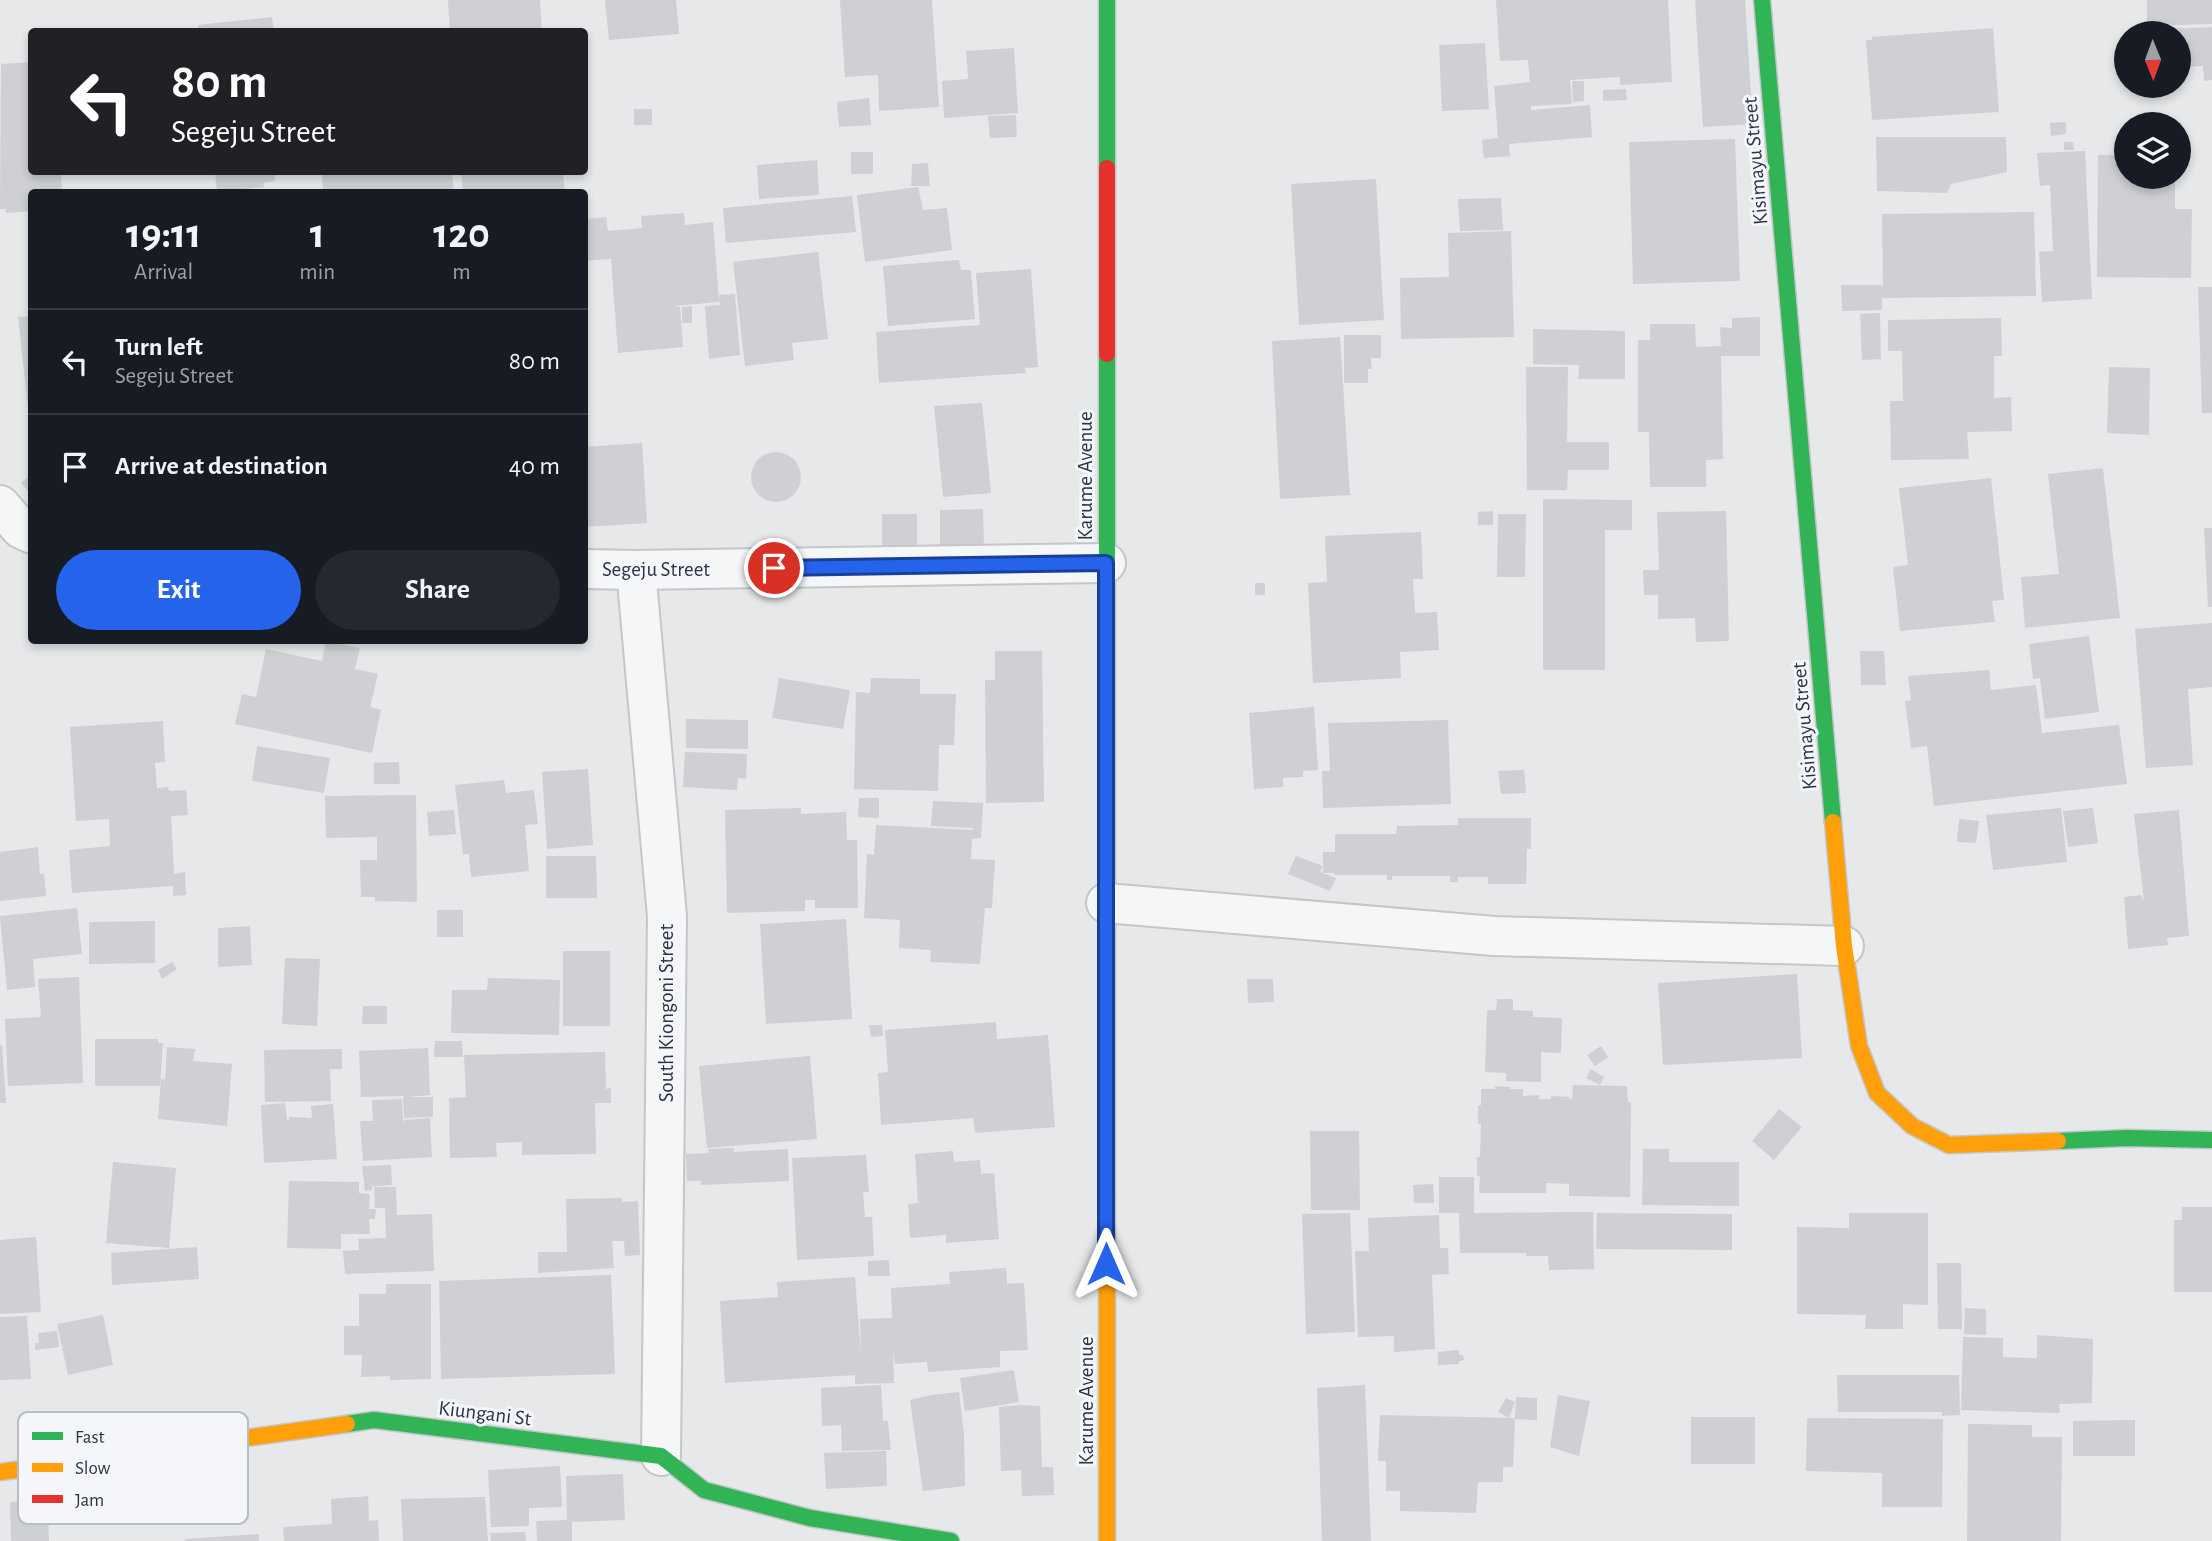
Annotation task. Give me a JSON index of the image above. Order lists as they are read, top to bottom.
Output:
{
  "streets": {
    "street": [
      "Kisimayu Street",
      "Karume Avenue",
      "Segeju Street",
      "South Kiongoni Street",
      "Kiungani St"
    ]
  },
  "crossings": [
    ["Karume Avenue", "Segeju Street"],
    ["Segeju Street", "South Kiongoni Street"],
    ["South Kiongoni Street", "Kiungani St"]
  ],
  "legend": ["Fast", "Slow", "Jam"],
  "north": "bottom",
  "page": {
    "turn": ["80 m", "Segeju Street"],
    "eta": [
      "19:11",
      "Arrival",
      "1",
      "min",
      "120",
      "m"
    ],
    "list": [
      {
        "name": "Turn left",
        "note": "Segeju Street",
        "value": "80 m"
      },
      {
        "name": "Arrive at destination",
        "value": "40 m"
      }
    ],
    "buttons": ["Exit", "Share"]
  }
}
